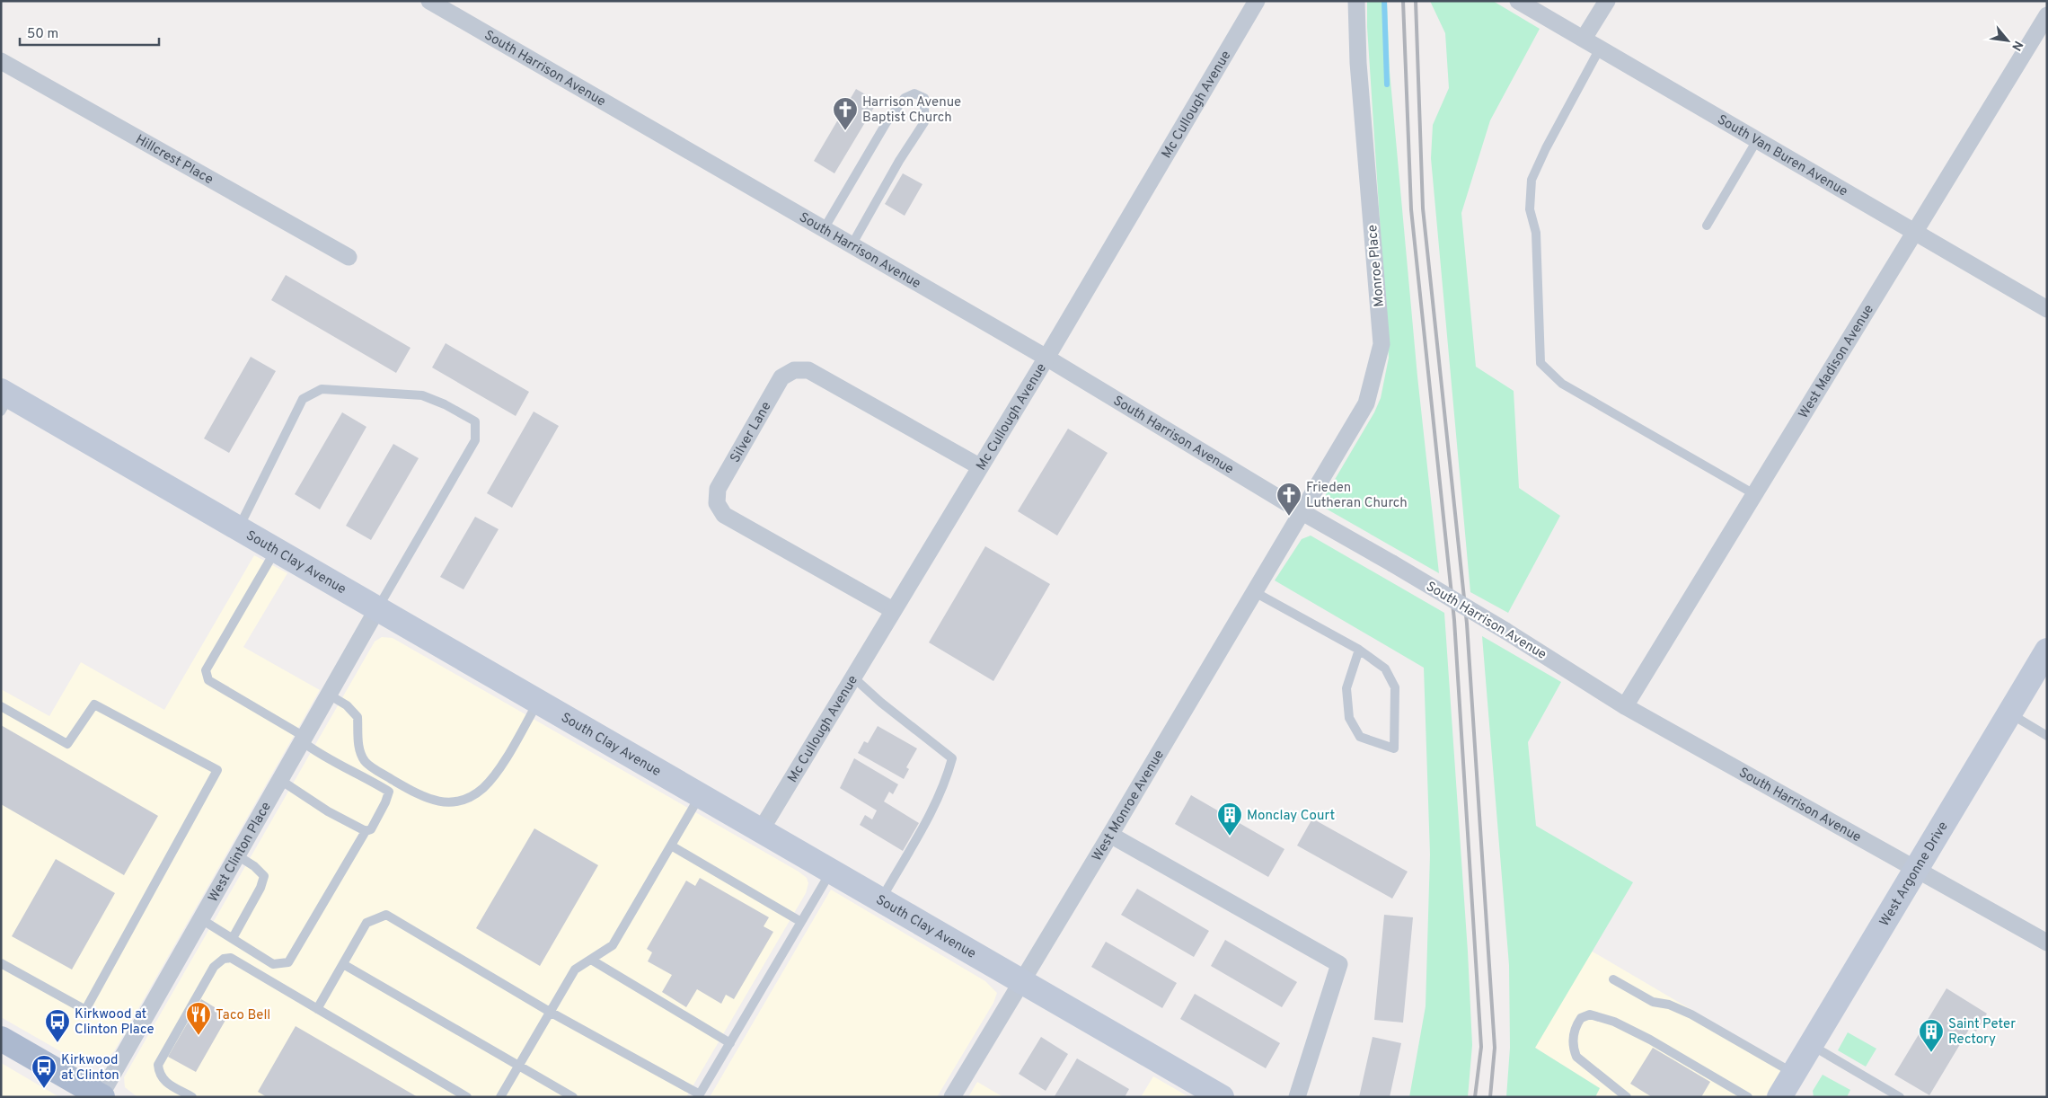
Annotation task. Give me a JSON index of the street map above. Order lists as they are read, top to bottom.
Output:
{
  "streets": {
    "street": [
      "South Harrison Avenue",
      "Mc Cullough Avenue",
      "South Van Buren Avenue",
      "Hillcrest Place",
      "Monroe Place",
      "West Madison Avenue",
      "Silver Lane",
      "South Clay Avenue",
      "West Monroe Avenue",
      "West Clinton Place",
      "West Argonne Drive"
    ]
  },
  "crossings": [
    ["South Harrison Avenue", "Mc Cullough Avenue"],
    ["South Harrison Avenue", "Monroe Place"],
    ["South Harrison Avenue", "West Madison Avenue"],
    ["South Harrison Avenue", "West Monroe Avenue"],
    ["South Harrison Avenue", "West Argonne Drive"],
    ["Mc Cullough Avenue", "Silver Lane"],
    ["Mc Cullough Avenue", "South Clay Avenue"],
    ["South Van Buren Avenue", "West Madison Avenue"],
    ["Monroe Place", "West Monroe Avenue"],
    ["South Clay Avenue", "West Monroe Avenue"],
    ["South Clay Avenue", "West Clinton Place"]
  ],
  "places": {
    "church": ["Harrison Avenue Baptist Church", "Frieden Lutheran Church"],
    "building": ["Monclay Court", "Saint Peter Rectory"],
    "restaurant": ["Taco Bell"],
    "bus stop": ["Kirkwood at Clinton Place", "Kirkwood at Clinton"]
  },
  "scale_bar": "50 m",
  "north": "bottom right"
}
